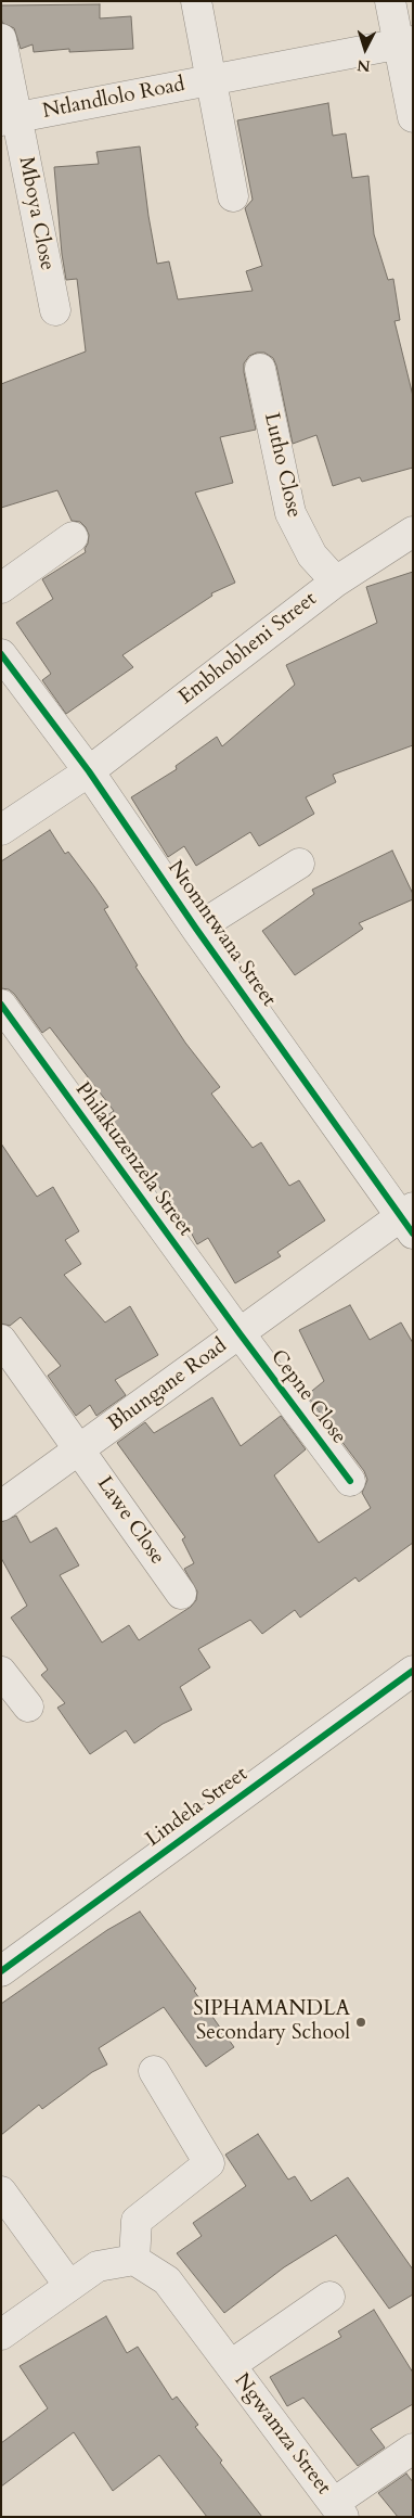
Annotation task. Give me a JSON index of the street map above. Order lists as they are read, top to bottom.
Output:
{
  "streets": {
    "street": [
      "Ntlandlolo Road",
      "Mboya Close",
      "Lutho Close",
      "Embhobheni Street",
      "Ntomntwana Street",
      "Philakuzenzela Street",
      "Bhungane Road",
      "Cepne Close",
      "Lawe Close",
      "Lindela Street",
      "Ngwamza Street"
    ]
  },
  "crossings": [
    ["Ntlandlolo Road", "Mboya Close"],
    ["Lutho Close", "Embhobheni Street"],
    ["Embhobheni Street", "Ntomntwana Street"],
    ["Ntomntwana Street", "Bhungane Road"],
    ["Philakuzenzela Street", "Bhungane Road"],
    ["Philakuzenzela Street", "Cepne Close"],
    ["Bhungane Road", "Cepne Close"],
    ["Bhungane Road", "Lawe Close"]
  ],
  "places": ["SIPHAMANDLA Secondary School"],
  "north": "bottom"
}
